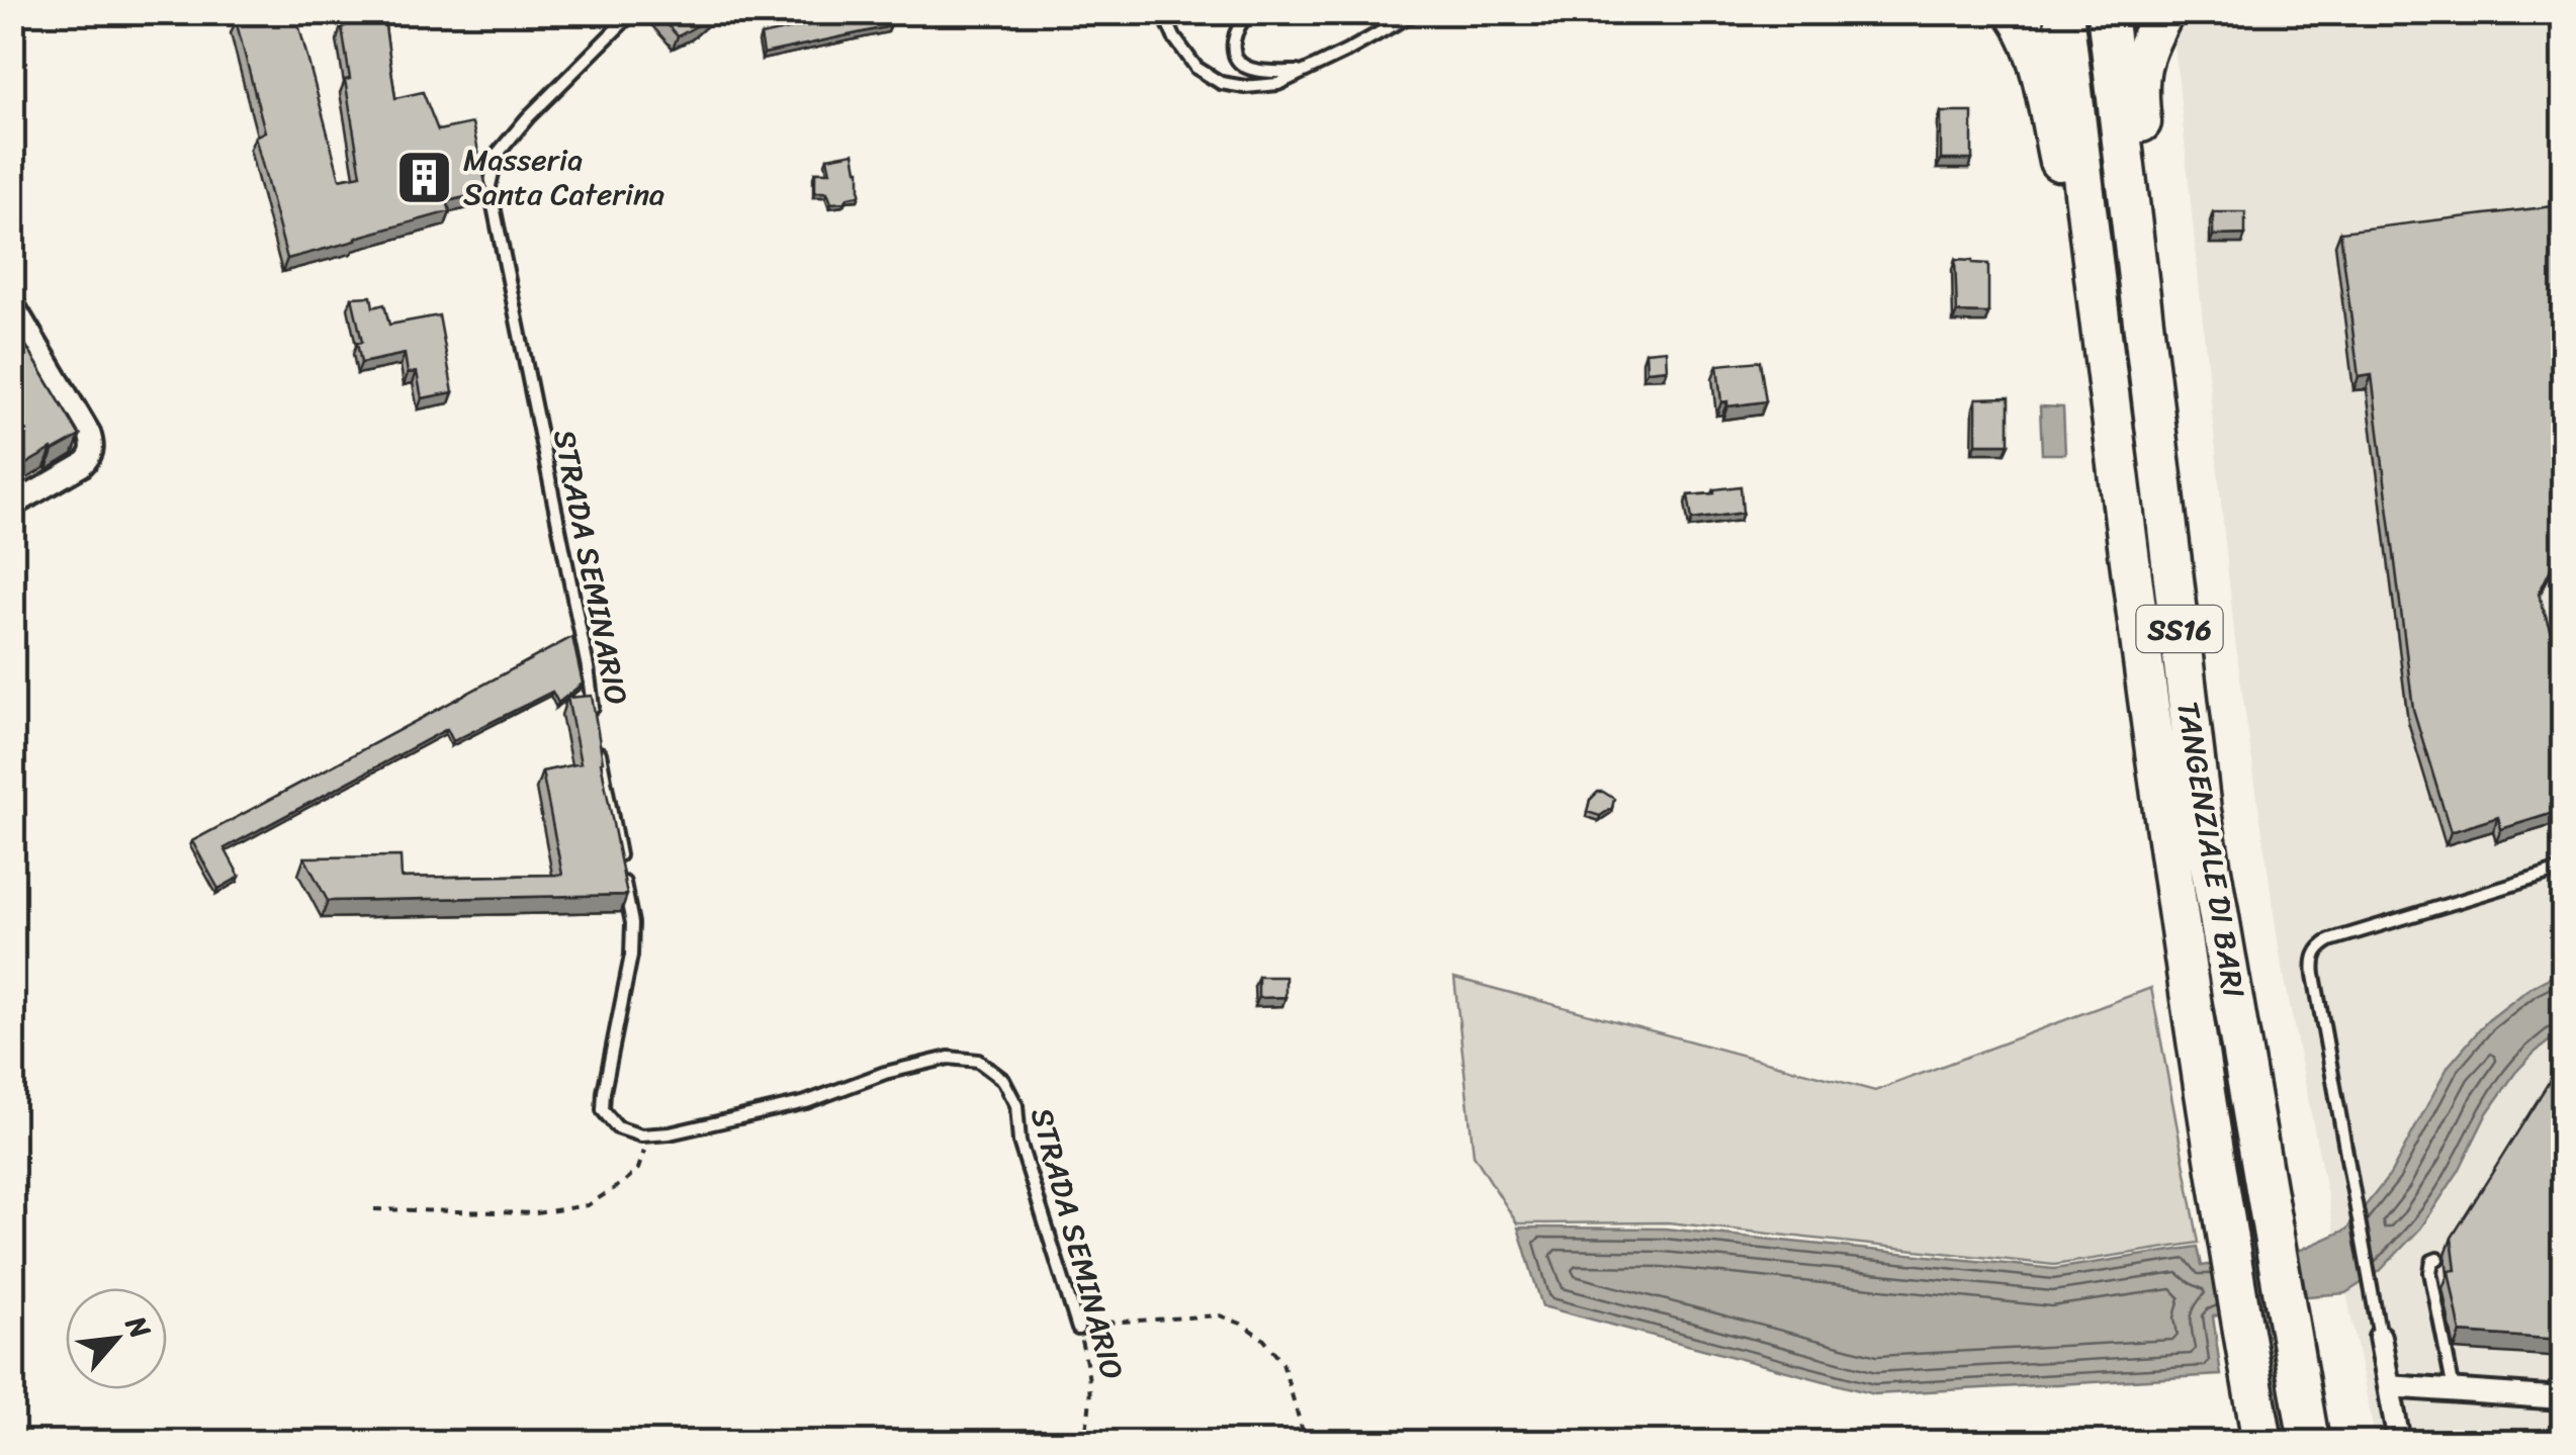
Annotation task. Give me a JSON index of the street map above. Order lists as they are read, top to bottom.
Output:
{
  "streets": {
    "highway": ["SS16", "TANGENZIALE DI BARI"],
    "lane": ["STRADA SEMINARIO"]
  },
  "places": {
    "building": ["Masseria Santa Caterina"]
  },
  "north": "top right"
}
